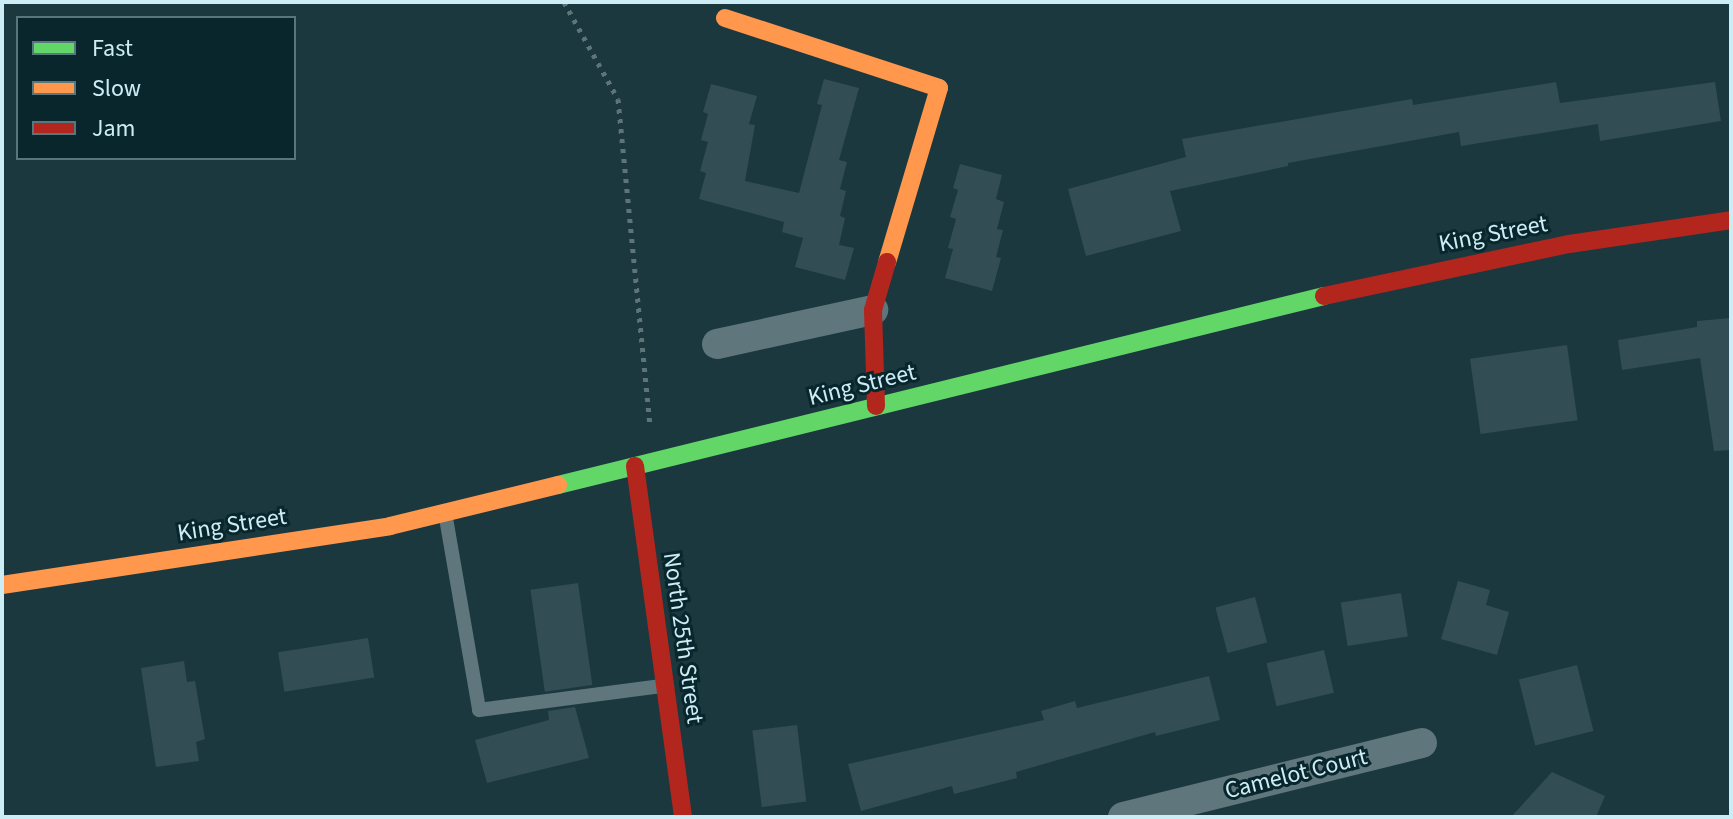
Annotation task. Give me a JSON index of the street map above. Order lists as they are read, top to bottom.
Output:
{
  "streets": {
    "street": ["King Street", "North 25th Street", "Camelot Court"]
  },
  "crossings": [
    ["King Street", "North 25th Street"]
  ],
  "legend": ["Fast", "Slow", "Jam"]
}
